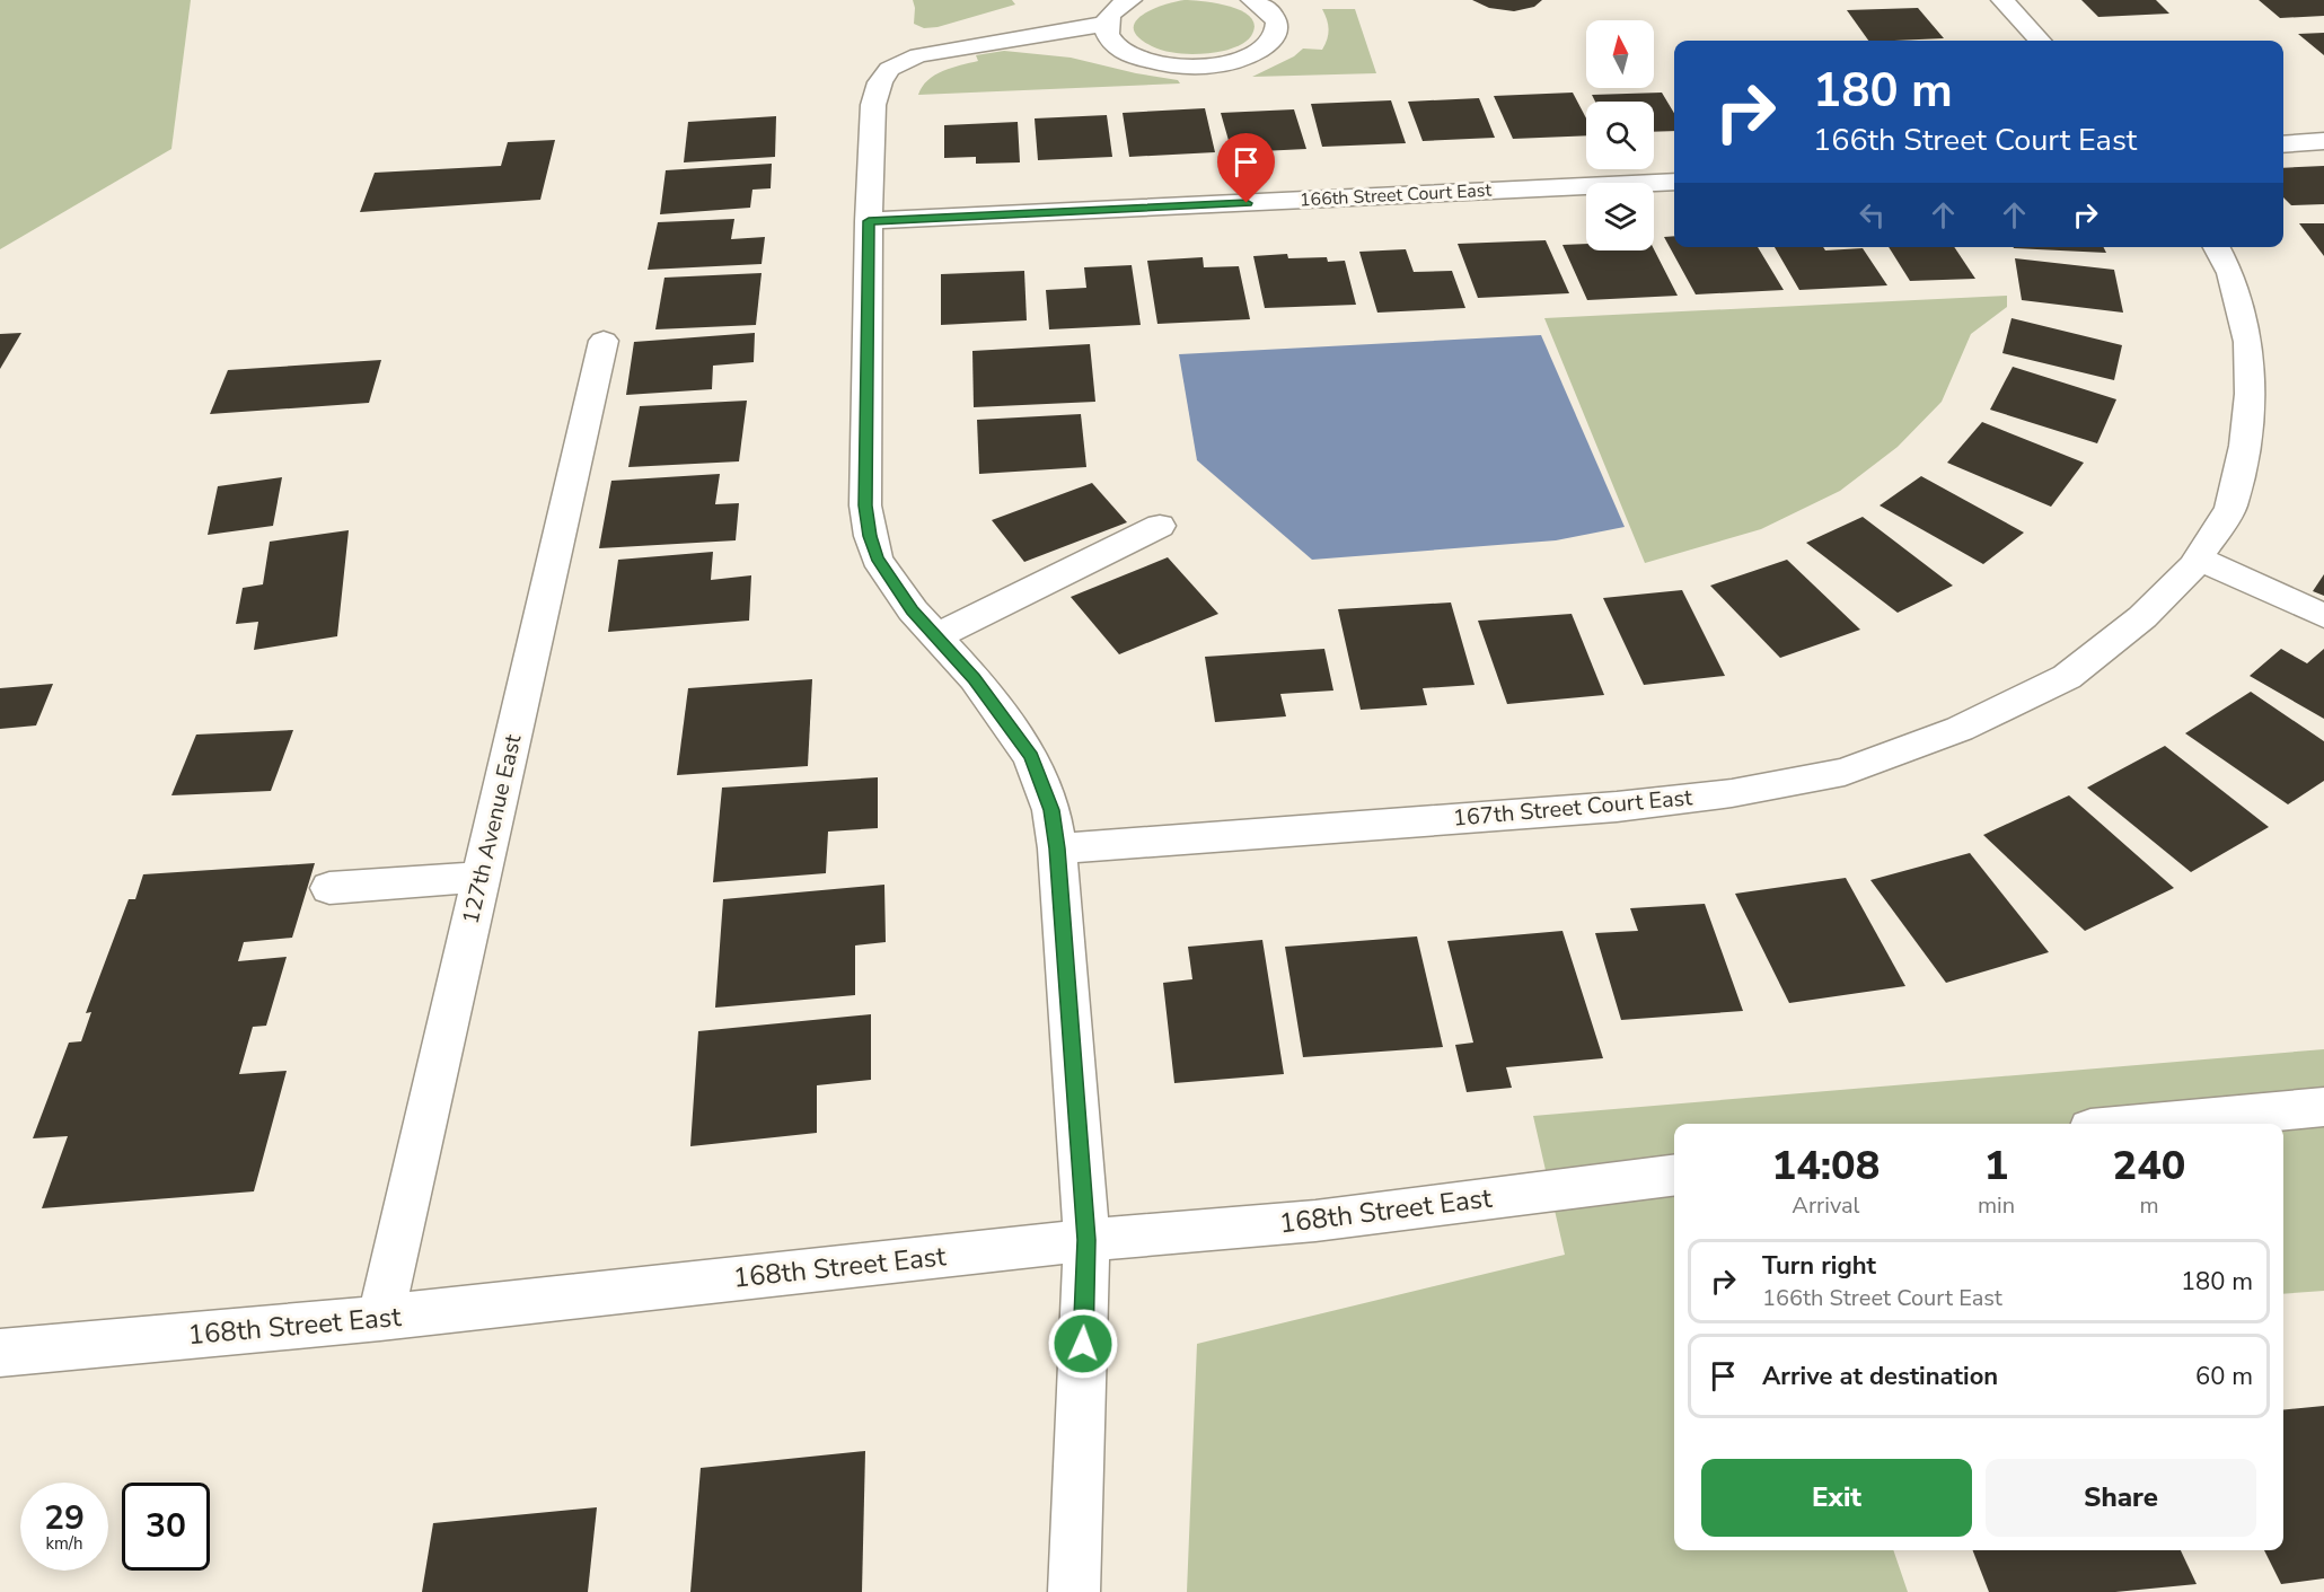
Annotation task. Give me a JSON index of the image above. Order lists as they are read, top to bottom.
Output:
{
  "streets": {
    "street": [
      "166th Street Court East",
      "167th Street Court East",
      "127th Avenue East",
      "168th Street East"
    ]
  },
  "crossings": [
    ["127th Avenue East", "168th Street East"]
  ],
  "north": "top",
  "page": {
    "turn": ["180 m", "166th Street Court East"],
    "eta": [
      "14:08",
      "Arrival",
      "1",
      "min",
      "240",
      "m"
    ],
    "list": [
      {
        "name": "Turn right",
        "note": "166th Street Court East",
        "value": "180 m"
      },
      {
        "name": "Arrive at destination",
        "value": "60 m"
      }
    ],
    "buttons": ["Exit", "Share"],
    "speed": "29 km/h",
    "limit": "30"
  }
}
